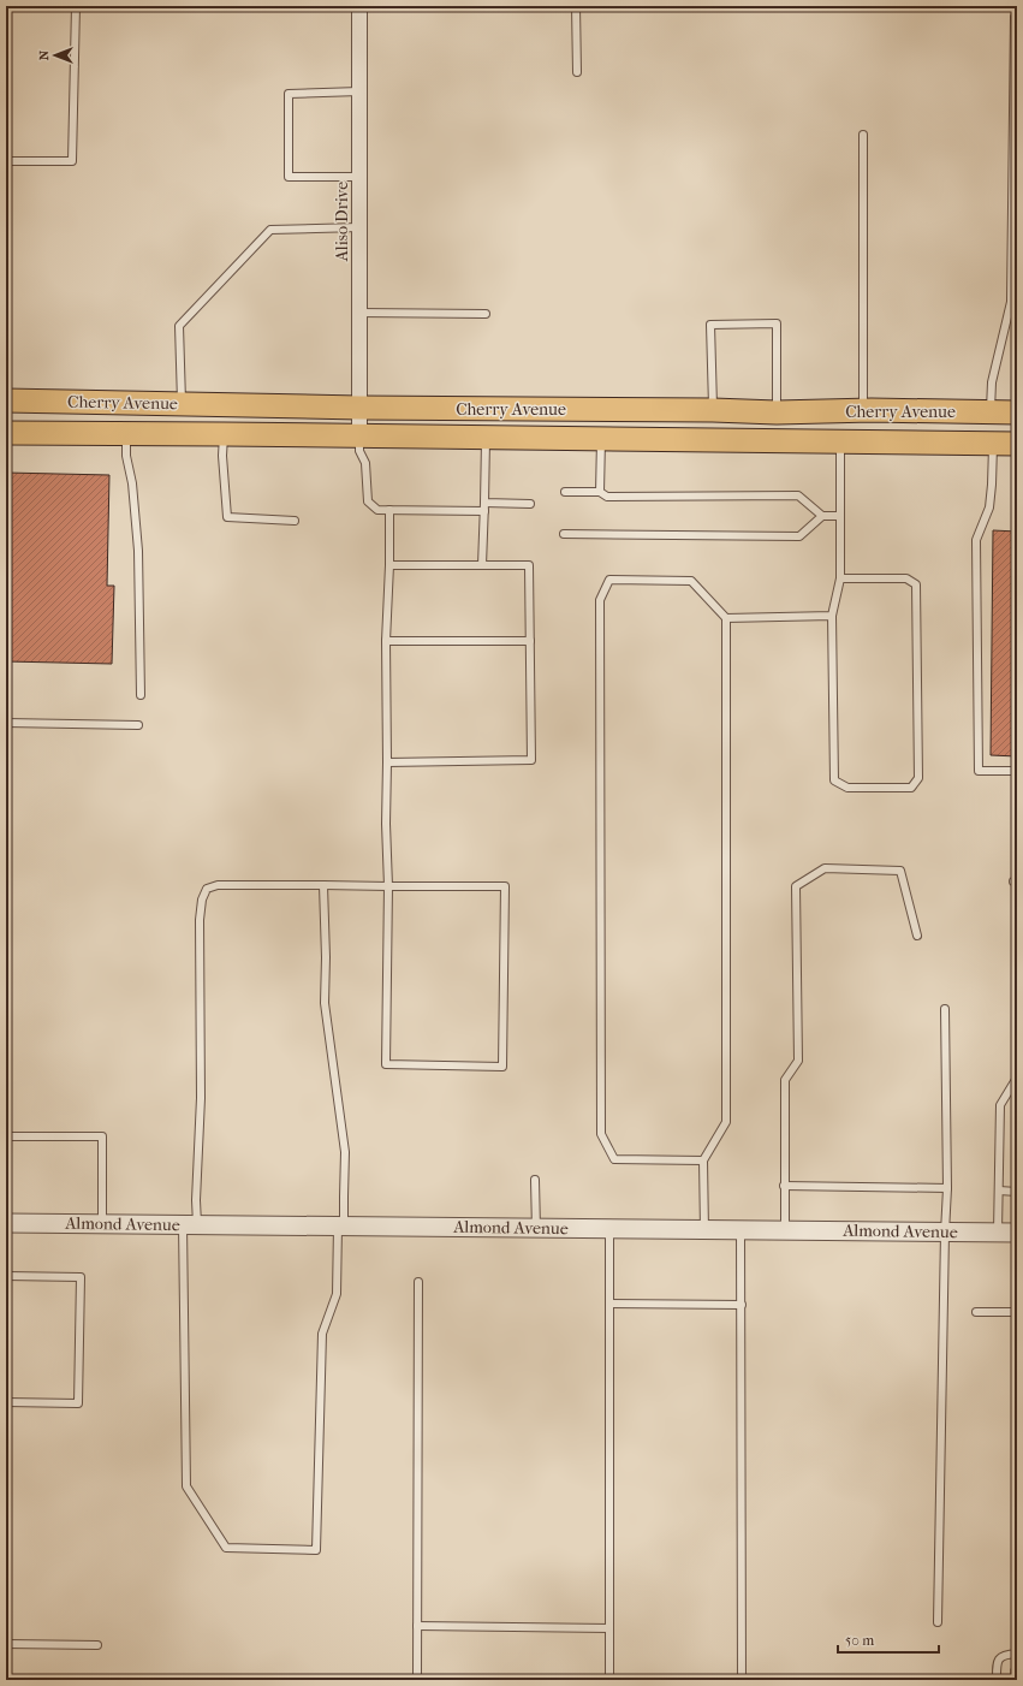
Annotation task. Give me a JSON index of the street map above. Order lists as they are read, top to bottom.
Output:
{
  "streets": {
    "main road": ["Cherry Avenue"],
    "street": ["Aliso Drive", "Almond Avenue"]
  },
  "crossings": [
    ["Aliso Drive", "Cherry Avenue"]
  ],
  "scale_bar": "50 m",
  "north": "left"
}
